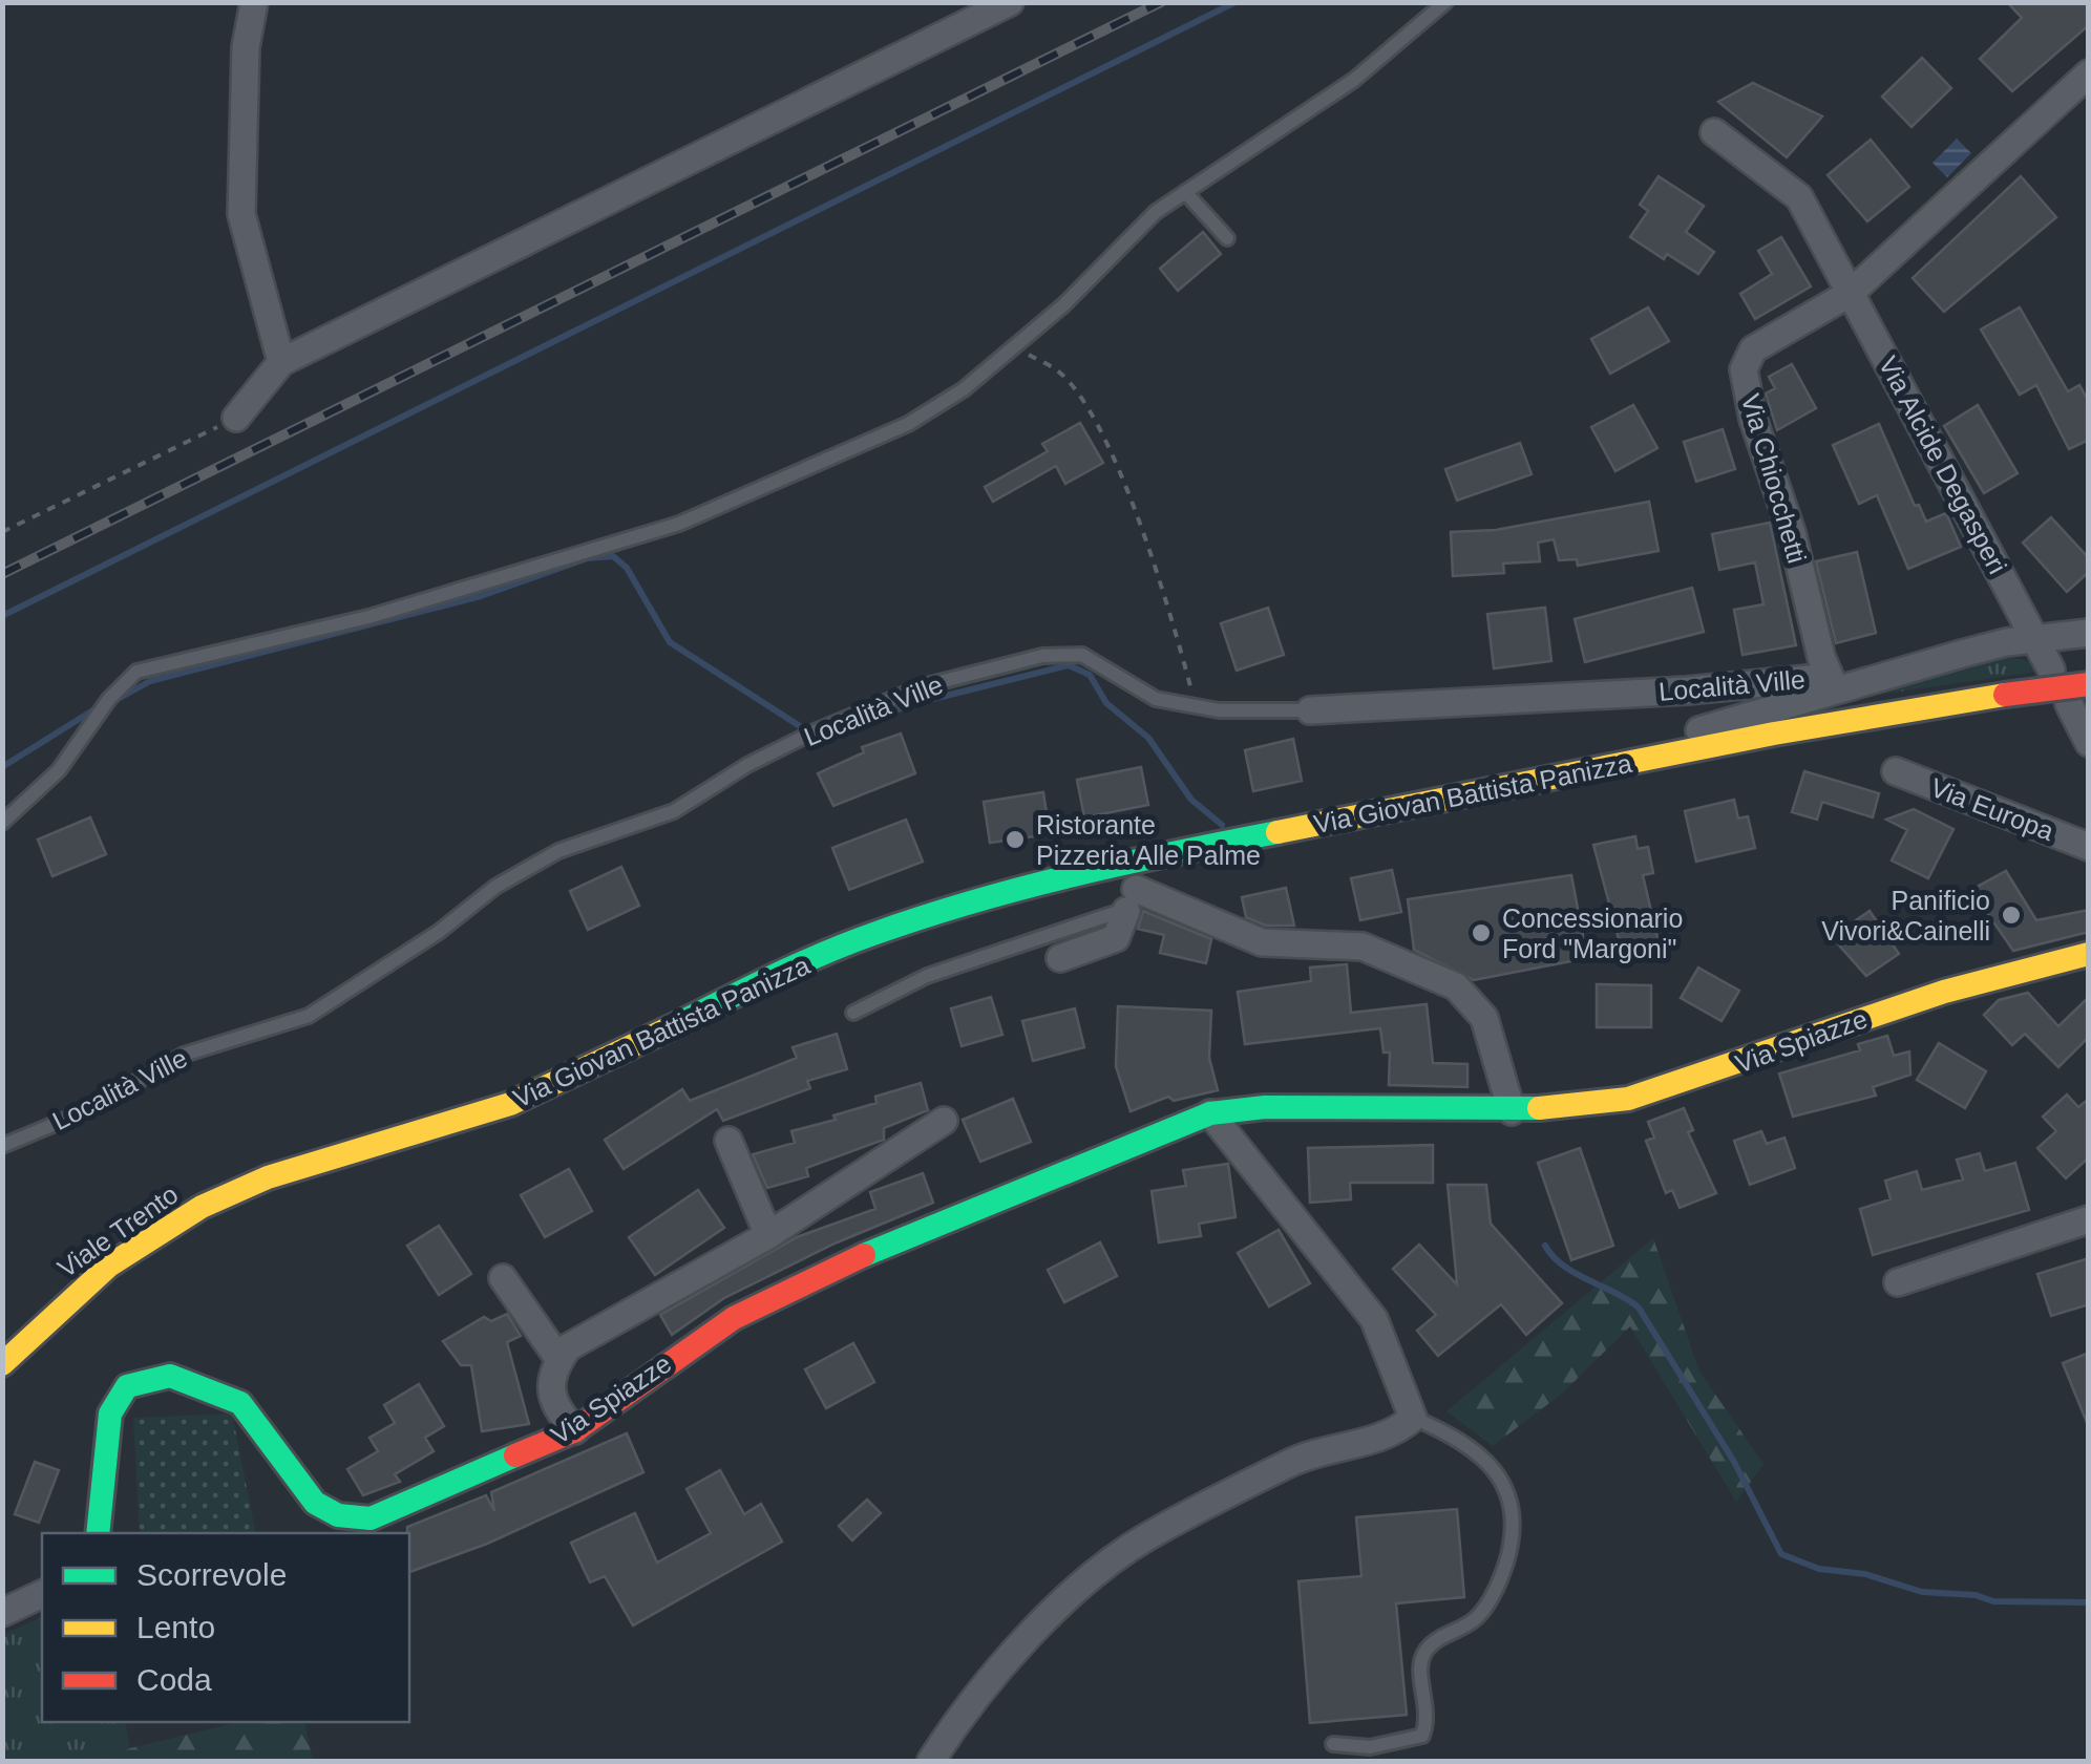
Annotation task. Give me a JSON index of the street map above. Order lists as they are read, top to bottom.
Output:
{
  "streets": {
    "street": [
      "Via Alcide Degasperi",
      "Via Chiocchetti",
      "Località Ville",
      "Via Giovan Battista Panizza",
      "Via Europa",
      "Via Spiazze",
      "Viale Trento"
    ]
  },
  "crossings": [
    ["Via Alcide Degasperi", "Via Chiocchetti"],
    ["Via Chiocchetti", "Località Ville"],
    ["Via Giovan Battista Panizza", "Viale Trento"]
  ],
  "places": ["Ristorante Pizzeria Alle Palme", "Panificio Vivori&Cainelli", "Concessionario Ford \"Margoni\""],
  "legend": ["Scorrevole", "Lento", "Coda"]
}
